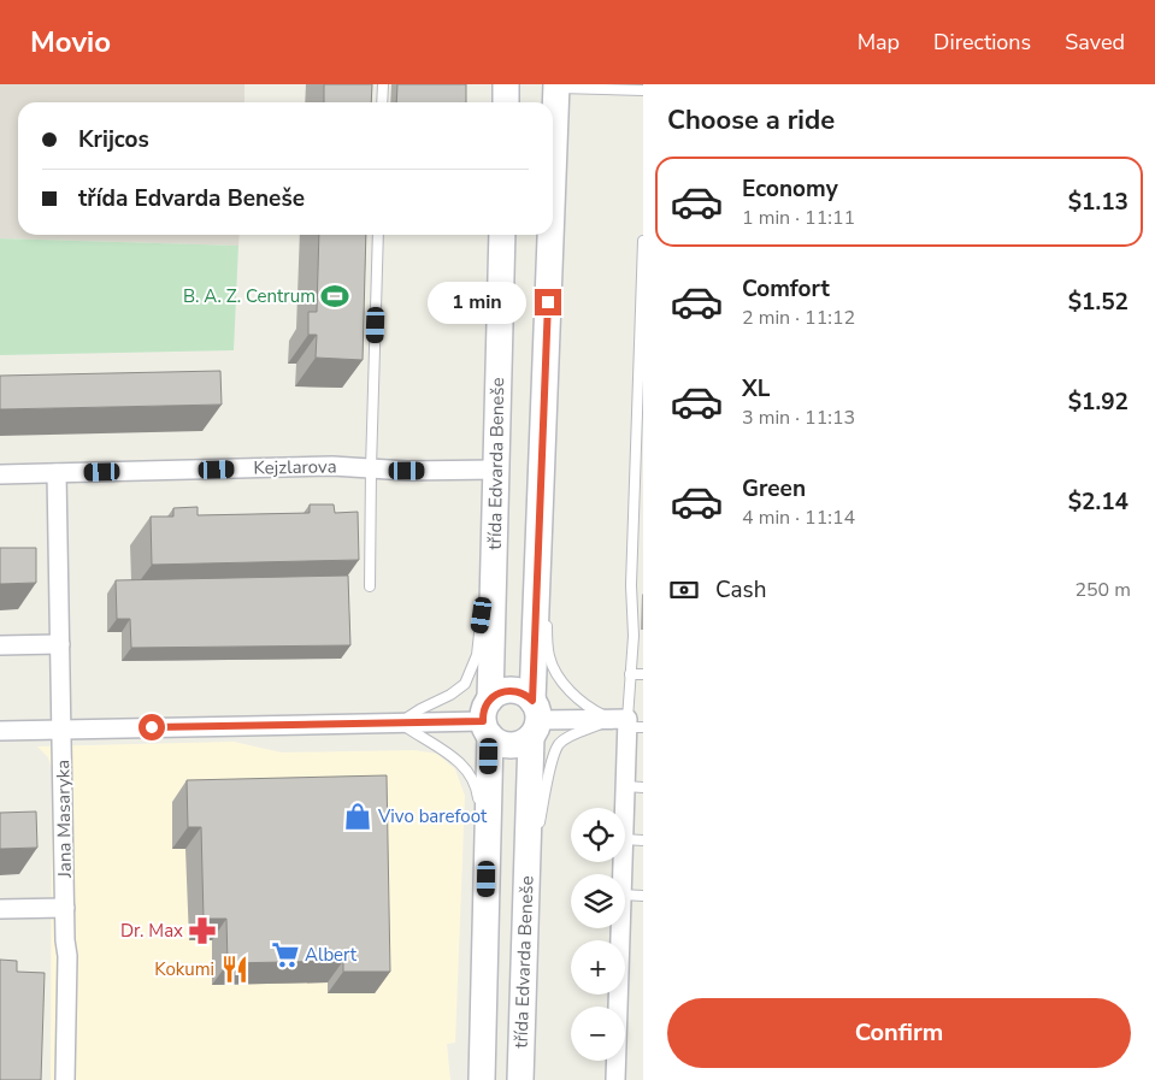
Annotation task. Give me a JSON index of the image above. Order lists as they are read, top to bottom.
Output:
{
  "streets": {
    "street": ["třída Edvarda Beneše", "Kejzlarova", "Jana Masaryka"]
  },
  "crossings": [
    ["třída Edvarda Beneše", "Kejzlarova"]
  ],
  "places": {
    "sports": ["B. A. Z. Centrum"],
    "shop": ["Vivo barefoot"],
    "pharmacy": ["Dr. Max"],
    "supermarket": ["Albert"],
    "restaurant": ["Kokumi"]
  },
  "page": {
    "header": "Movio",
    "nav": ["Map", "Directions", "Saved"],
    "heading": "Choose a ride",
    "banner": ["Krijcos", "třída Edvarda Beneše"],
    "list": [
      {
        "name": "Economy",
        "note": "1 min · 11:11",
        "value": "$1.13"
      },
      {
        "name": "Comfort",
        "note": "2 min · 11:12",
        "value": "$1.52"
      },
      {
        "name": "XL",
        "note": "3 min · 11:13",
        "value": "$1.92"
      },
      {
        "name": "Green",
        "note": "4 min · 11:14",
        "value": "$2.14"
      }
    ],
    "bubble": "1 min",
    "pay": ["Cash", "250 m"],
    "map_buttons": ["+", "−"],
    "buttons": "Confirm"
  }
}
